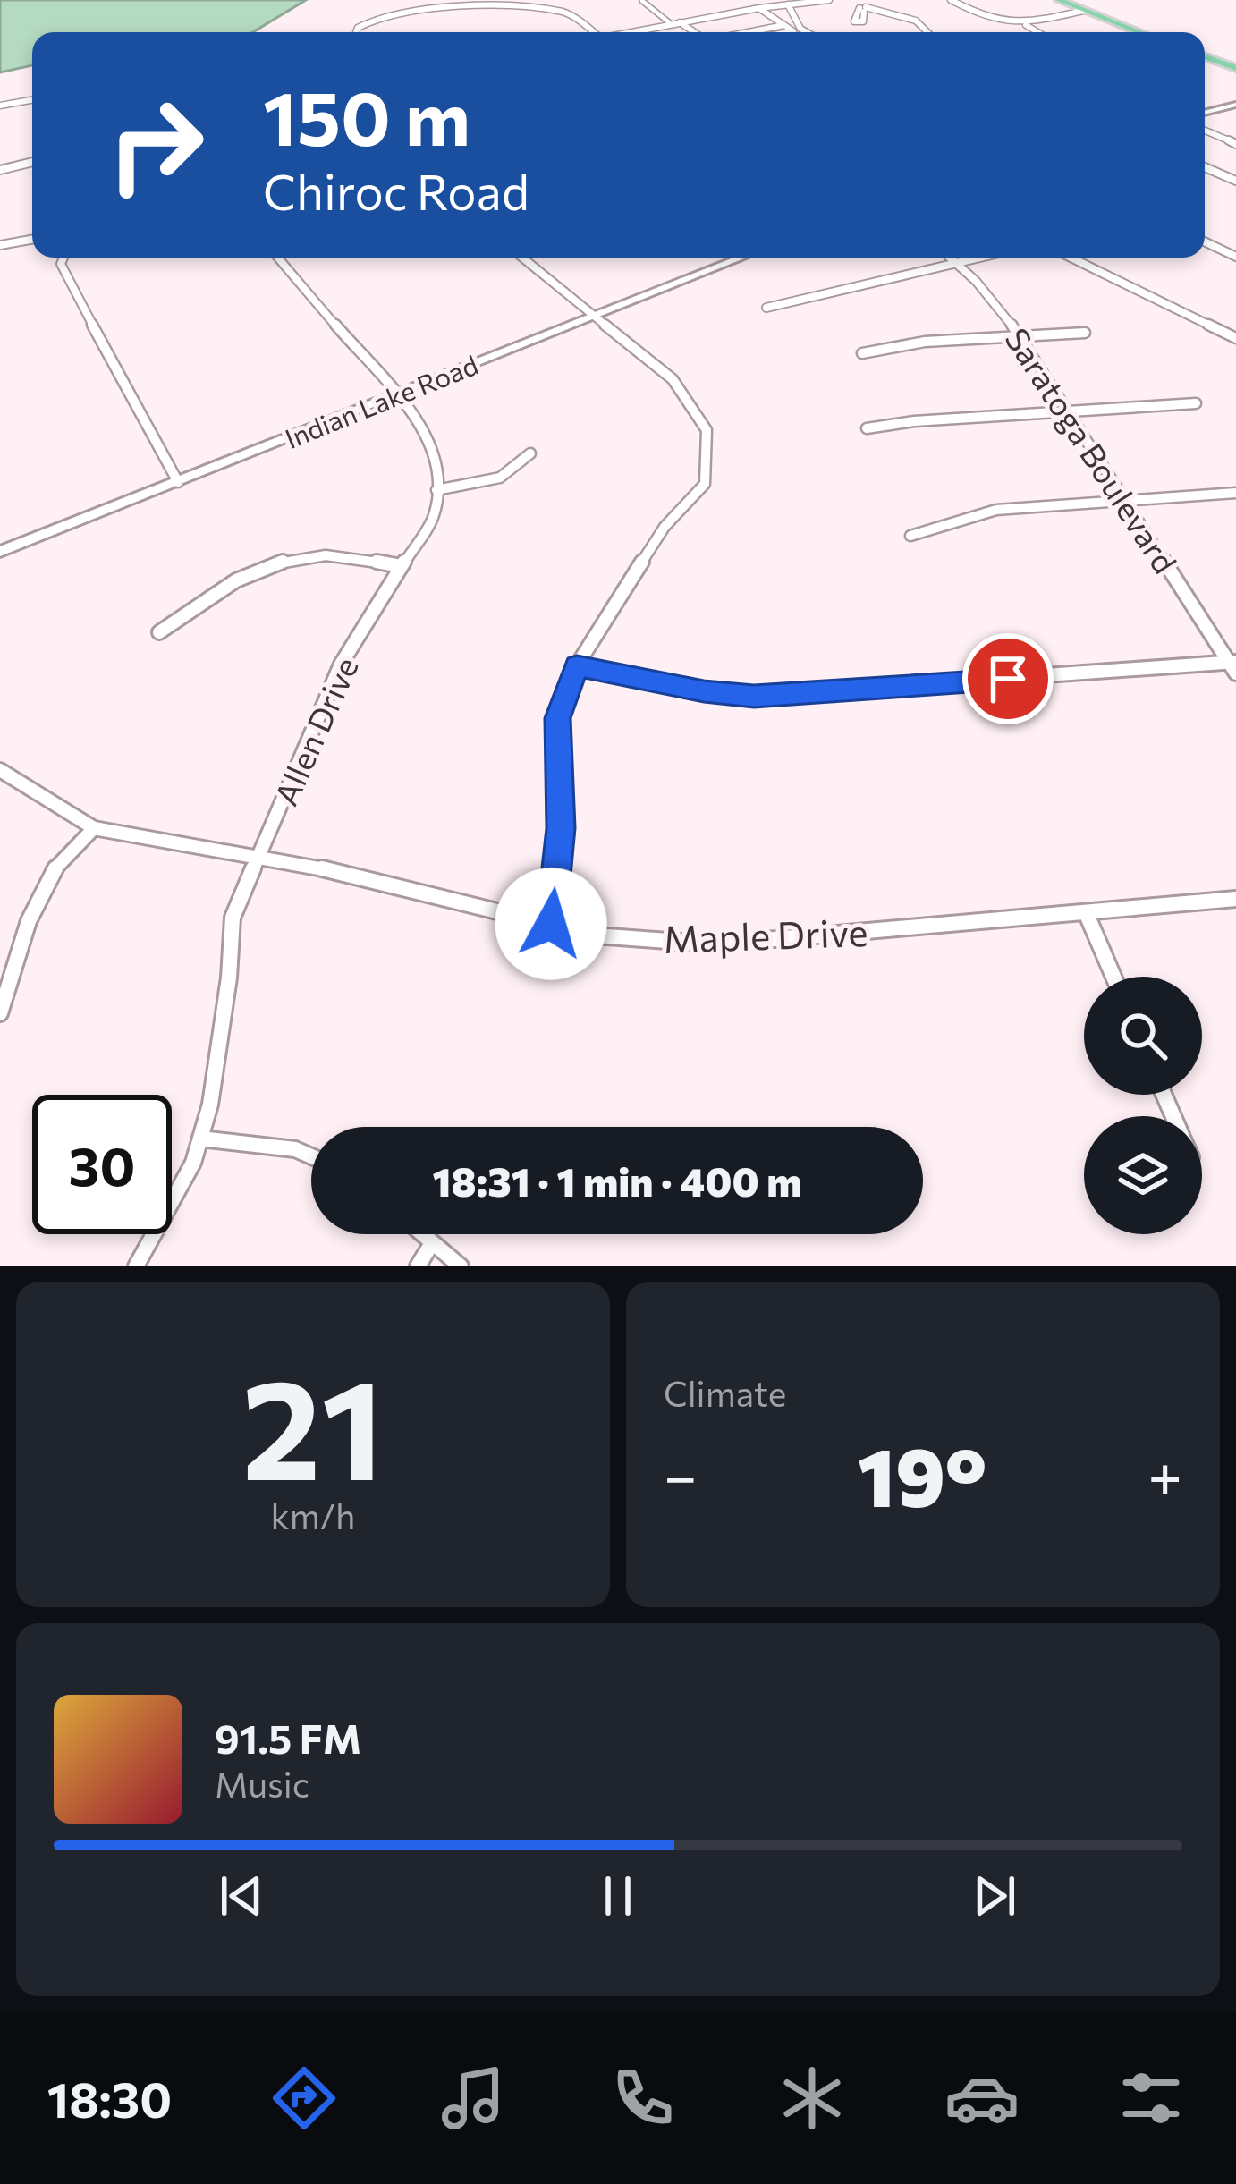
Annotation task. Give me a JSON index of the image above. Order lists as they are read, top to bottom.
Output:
{
  "streets": {
    "street": [
      "Indian Lake Road",
      "Saratoga Boulevard",
      "Allen Drive",
      "Maple Drive"
    ]
  },
  "crossings": [
    ["Allen Drive", "Maple Drive"]
  ],
  "page": {
    "turn": ["150 m", "Chiroc Road"],
    "limit": "30",
    "trip": "18:31 · 1 min · 400 m",
    "tile": [
      ["21", "km/h"],
      "Climate"
    ],
    "heat": ["−", "19°", "+"],
    "song": ["91.5 FM", "Music"],
    "tabs": "18:30"
  }
}
